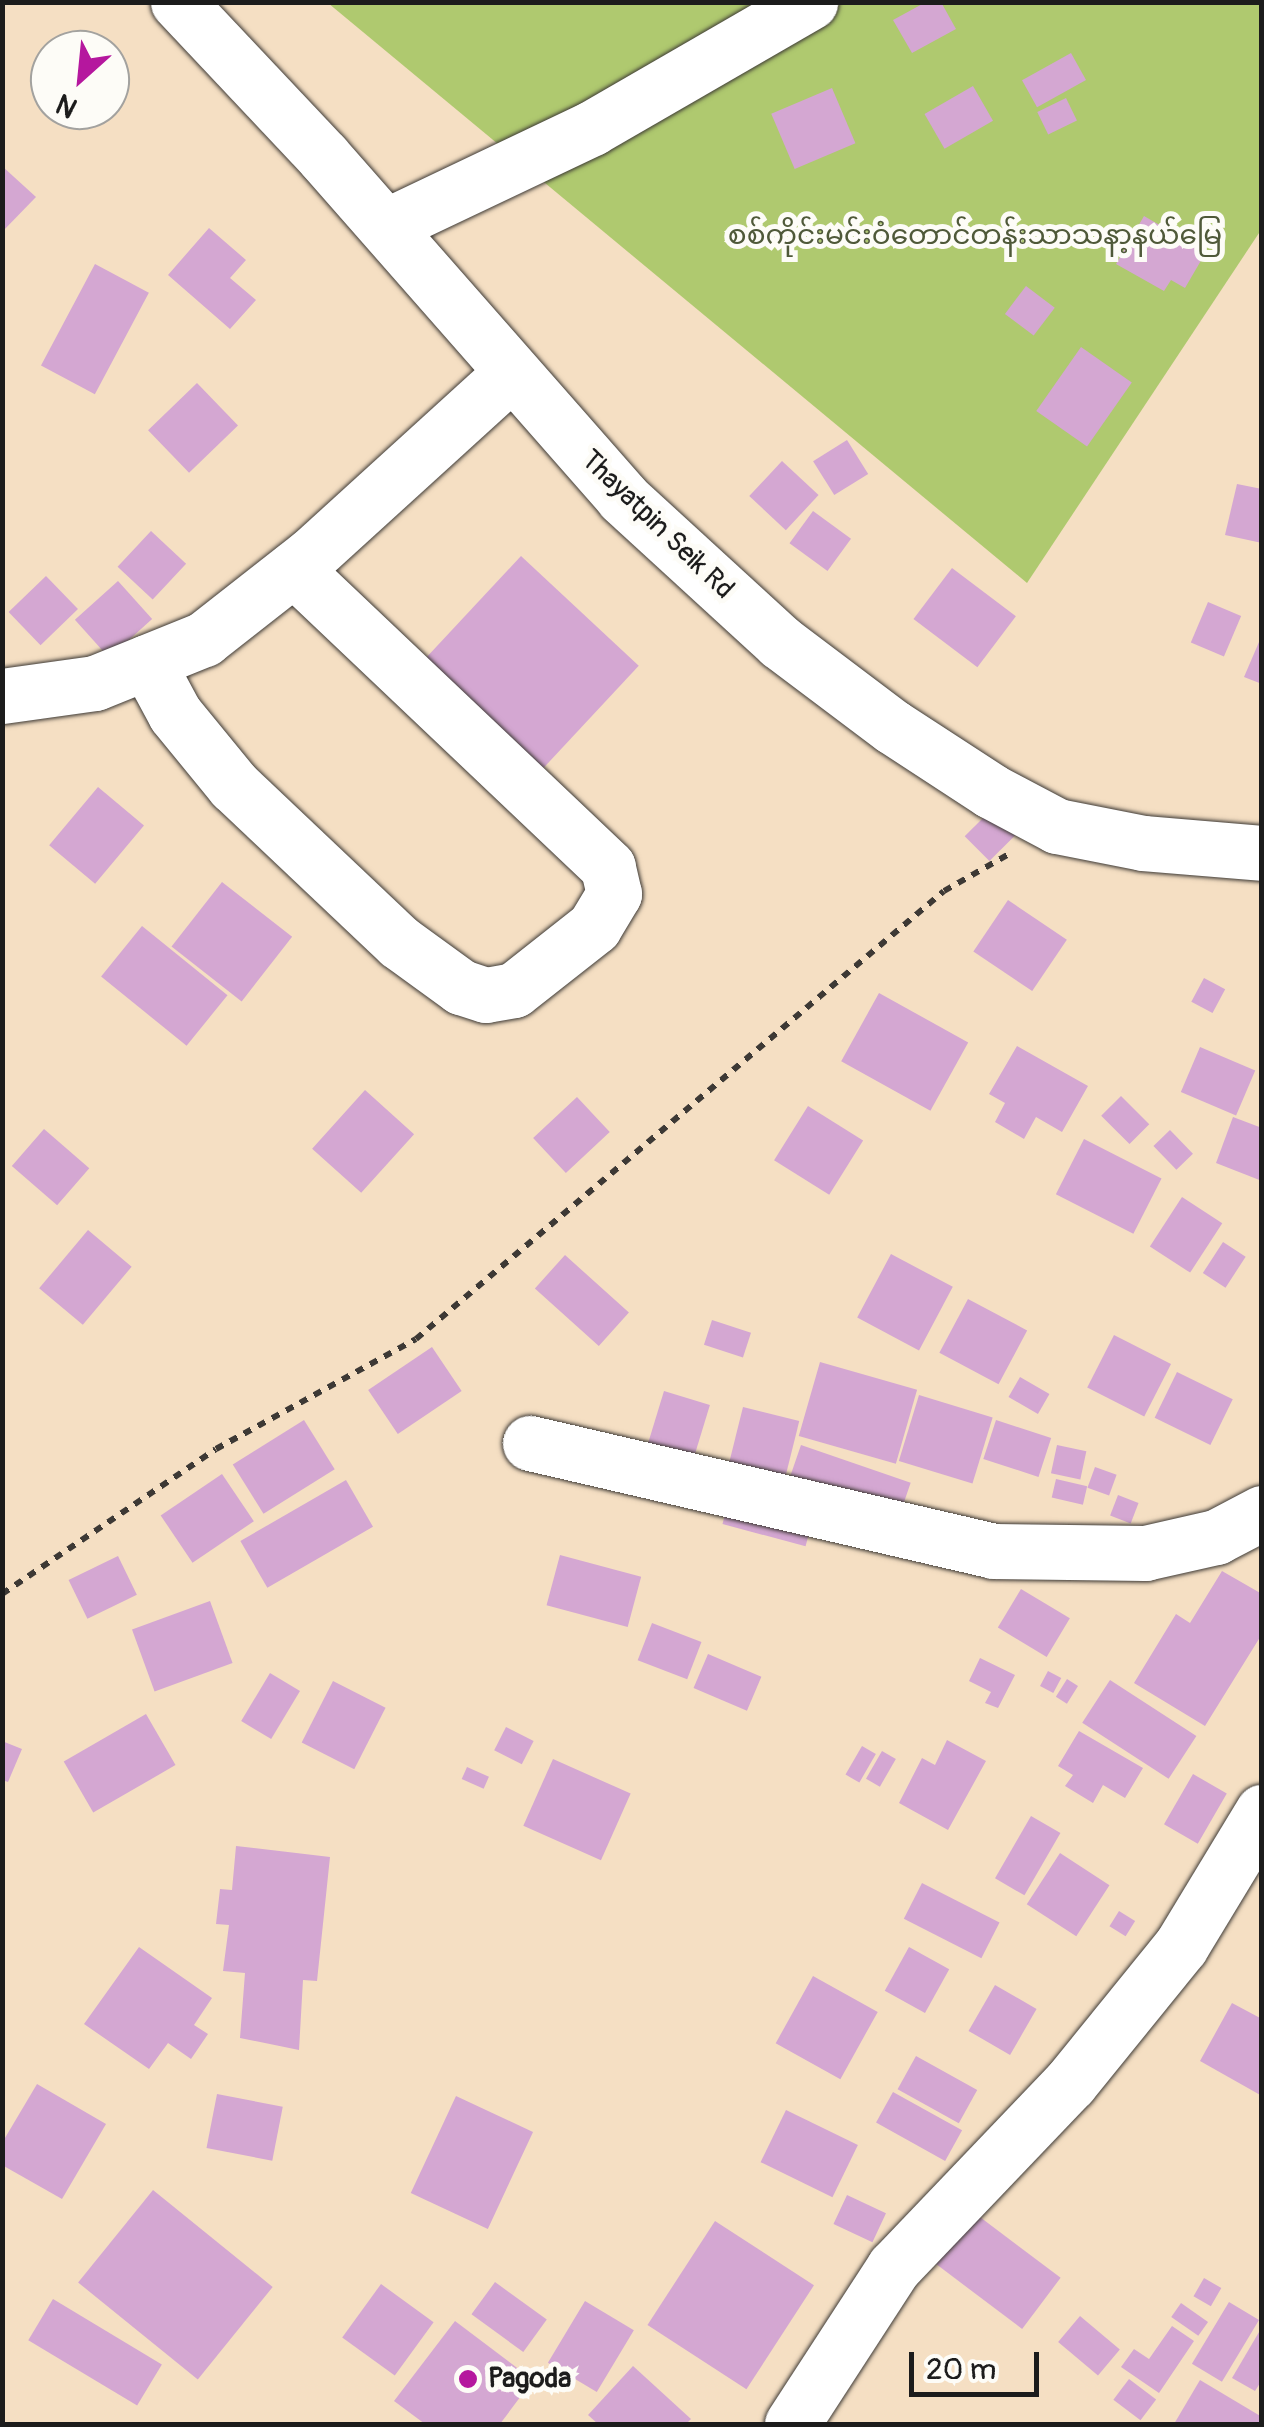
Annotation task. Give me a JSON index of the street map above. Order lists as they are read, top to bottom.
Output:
{
  "streets": {
    "street": ["Thayatpin Seik Rd"]
  },
  "parks": ["စစ်ကိုင်းမင်းဝံတောင်တန်းသာသနာ့နယ်မြေ"],
  "places": ["Pagoda"],
  "scale_bar": "20 m",
  "north": "bottom left"
}
